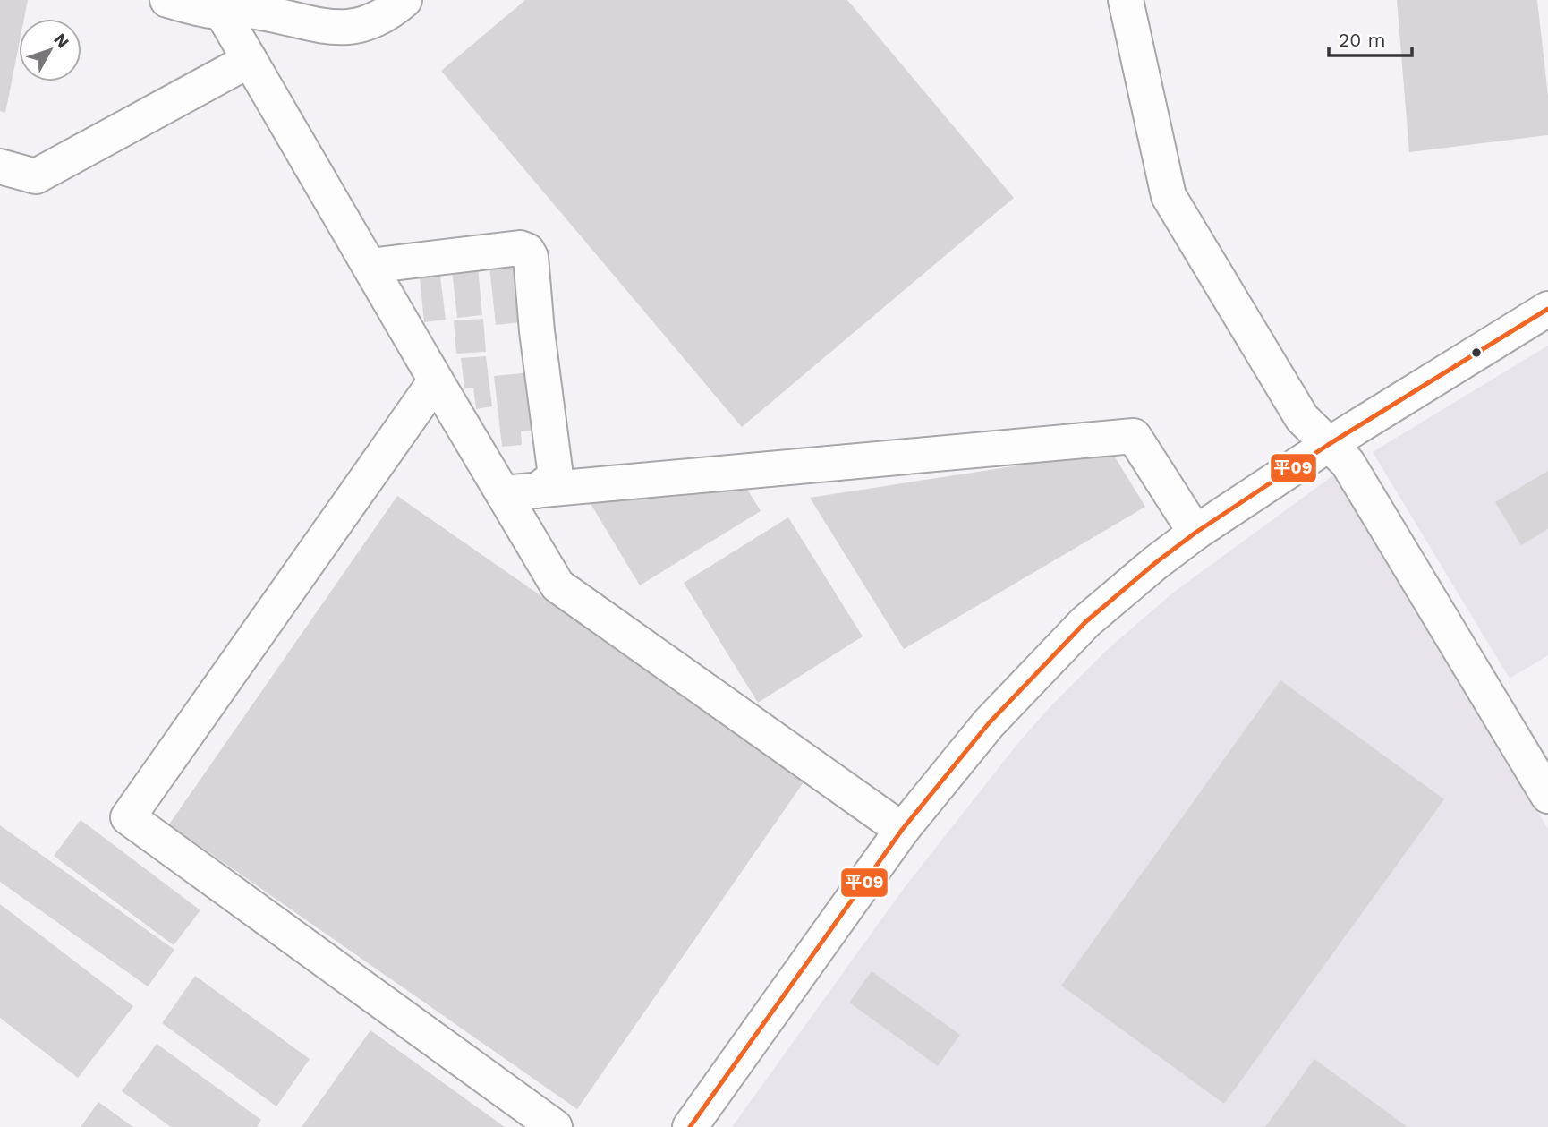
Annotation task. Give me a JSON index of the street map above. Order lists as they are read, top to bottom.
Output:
{
  "lines": ["transit line 平09"],
  "scale_bar": "20 m",
  "north": "top right"
}
